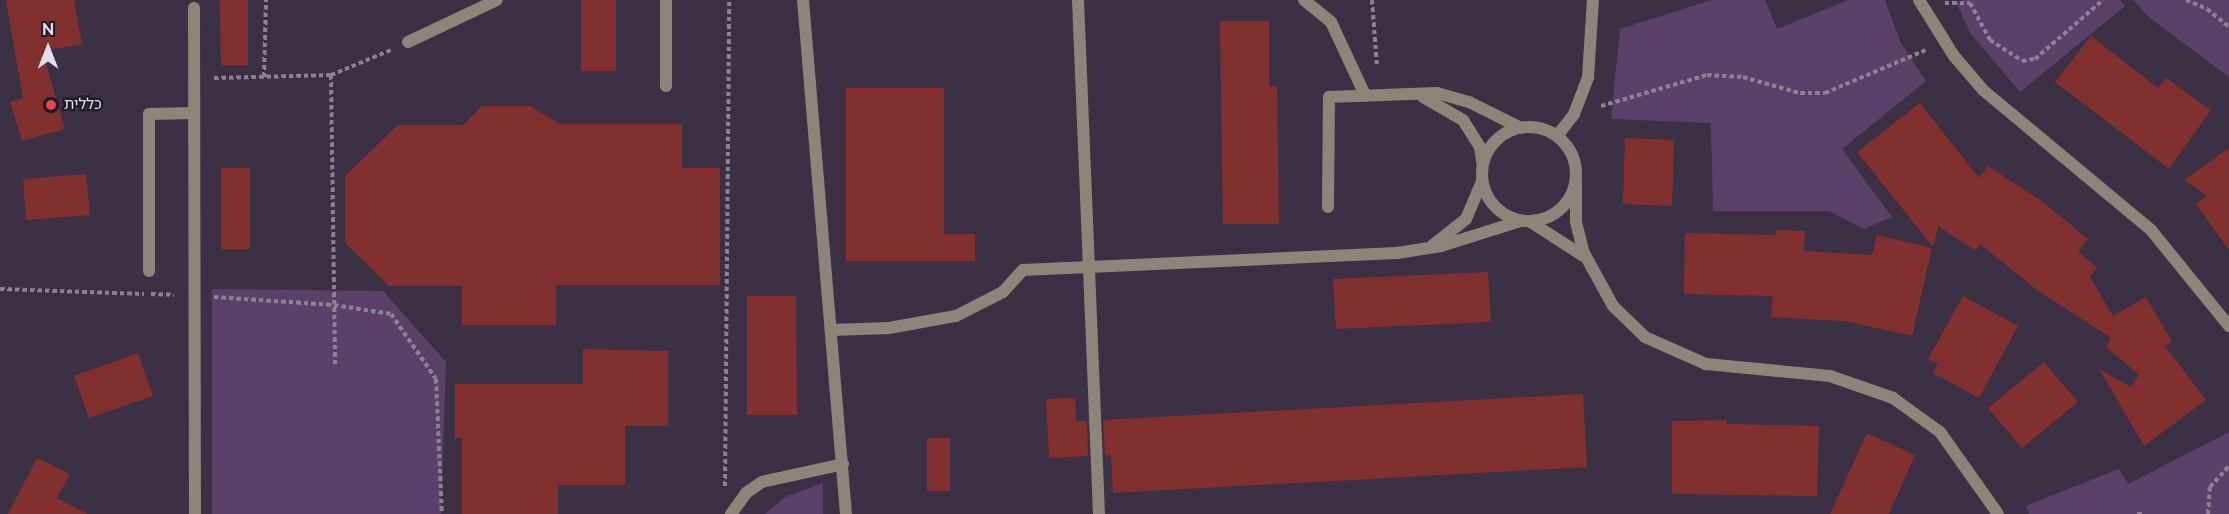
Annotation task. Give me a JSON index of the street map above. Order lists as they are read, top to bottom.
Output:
{
  "places": ["כללית"],
  "north": "top"
}
